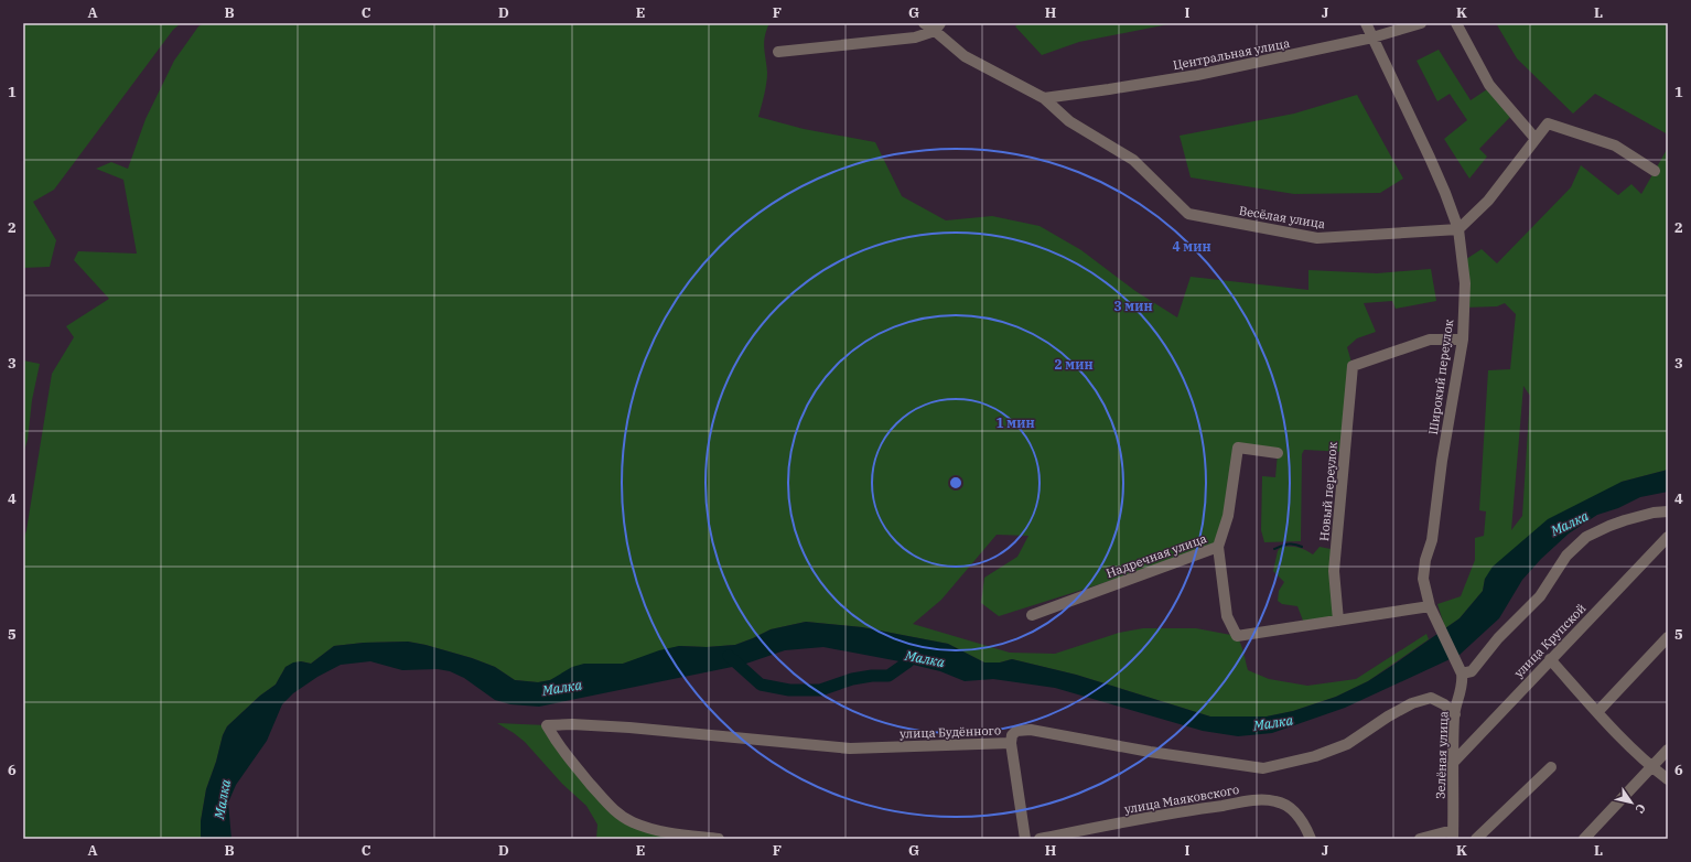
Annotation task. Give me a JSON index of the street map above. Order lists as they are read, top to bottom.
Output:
{
  "streets": {
    "street": [
      "Центральная улица",
      "Весёлая улица",
      "Широкий переулок",
      "Новый переулок",
      "Надречная улица",
      "улица Крупской",
      "улица Будённого",
      "Зелёная улица",
      "улица Маяковского"
    ]
  },
  "crossings": [
    ["Центральная улица", "Весёлая улица"],
    ["Центральная улица", "Широкий переулок"],
    ["Весёлая улица", "Широкий переулок"],
    ["Широкий переулок", "Новый переулок"],
    ["Широкий переулок", "Надречная улица"],
    ["Широкий переулок", "Зелёная улица"],
    ["Новый переулок", "Надречная улица"],
    ["улица Крупской", "Зелёная улица"],
    ["улица Будённого", "Зелёная улица"]
  ],
  "water": ["Малка"],
  "north": "bottom right",
  "grid": {
    "columns": [
      "A",
      "B",
      "C",
      "D",
      "E",
      "F",
      "G",
      "H",
      "I",
      "J",
      "K",
      "L"
    ],
    "rows": [
      "1",
      "2",
      "3",
      "4",
      "5",
      "6"
    ]
  },
  "rings": [
    "4 мин",
    "3 мин",
    "2 мин",
    "1 мин"
  ]
}
